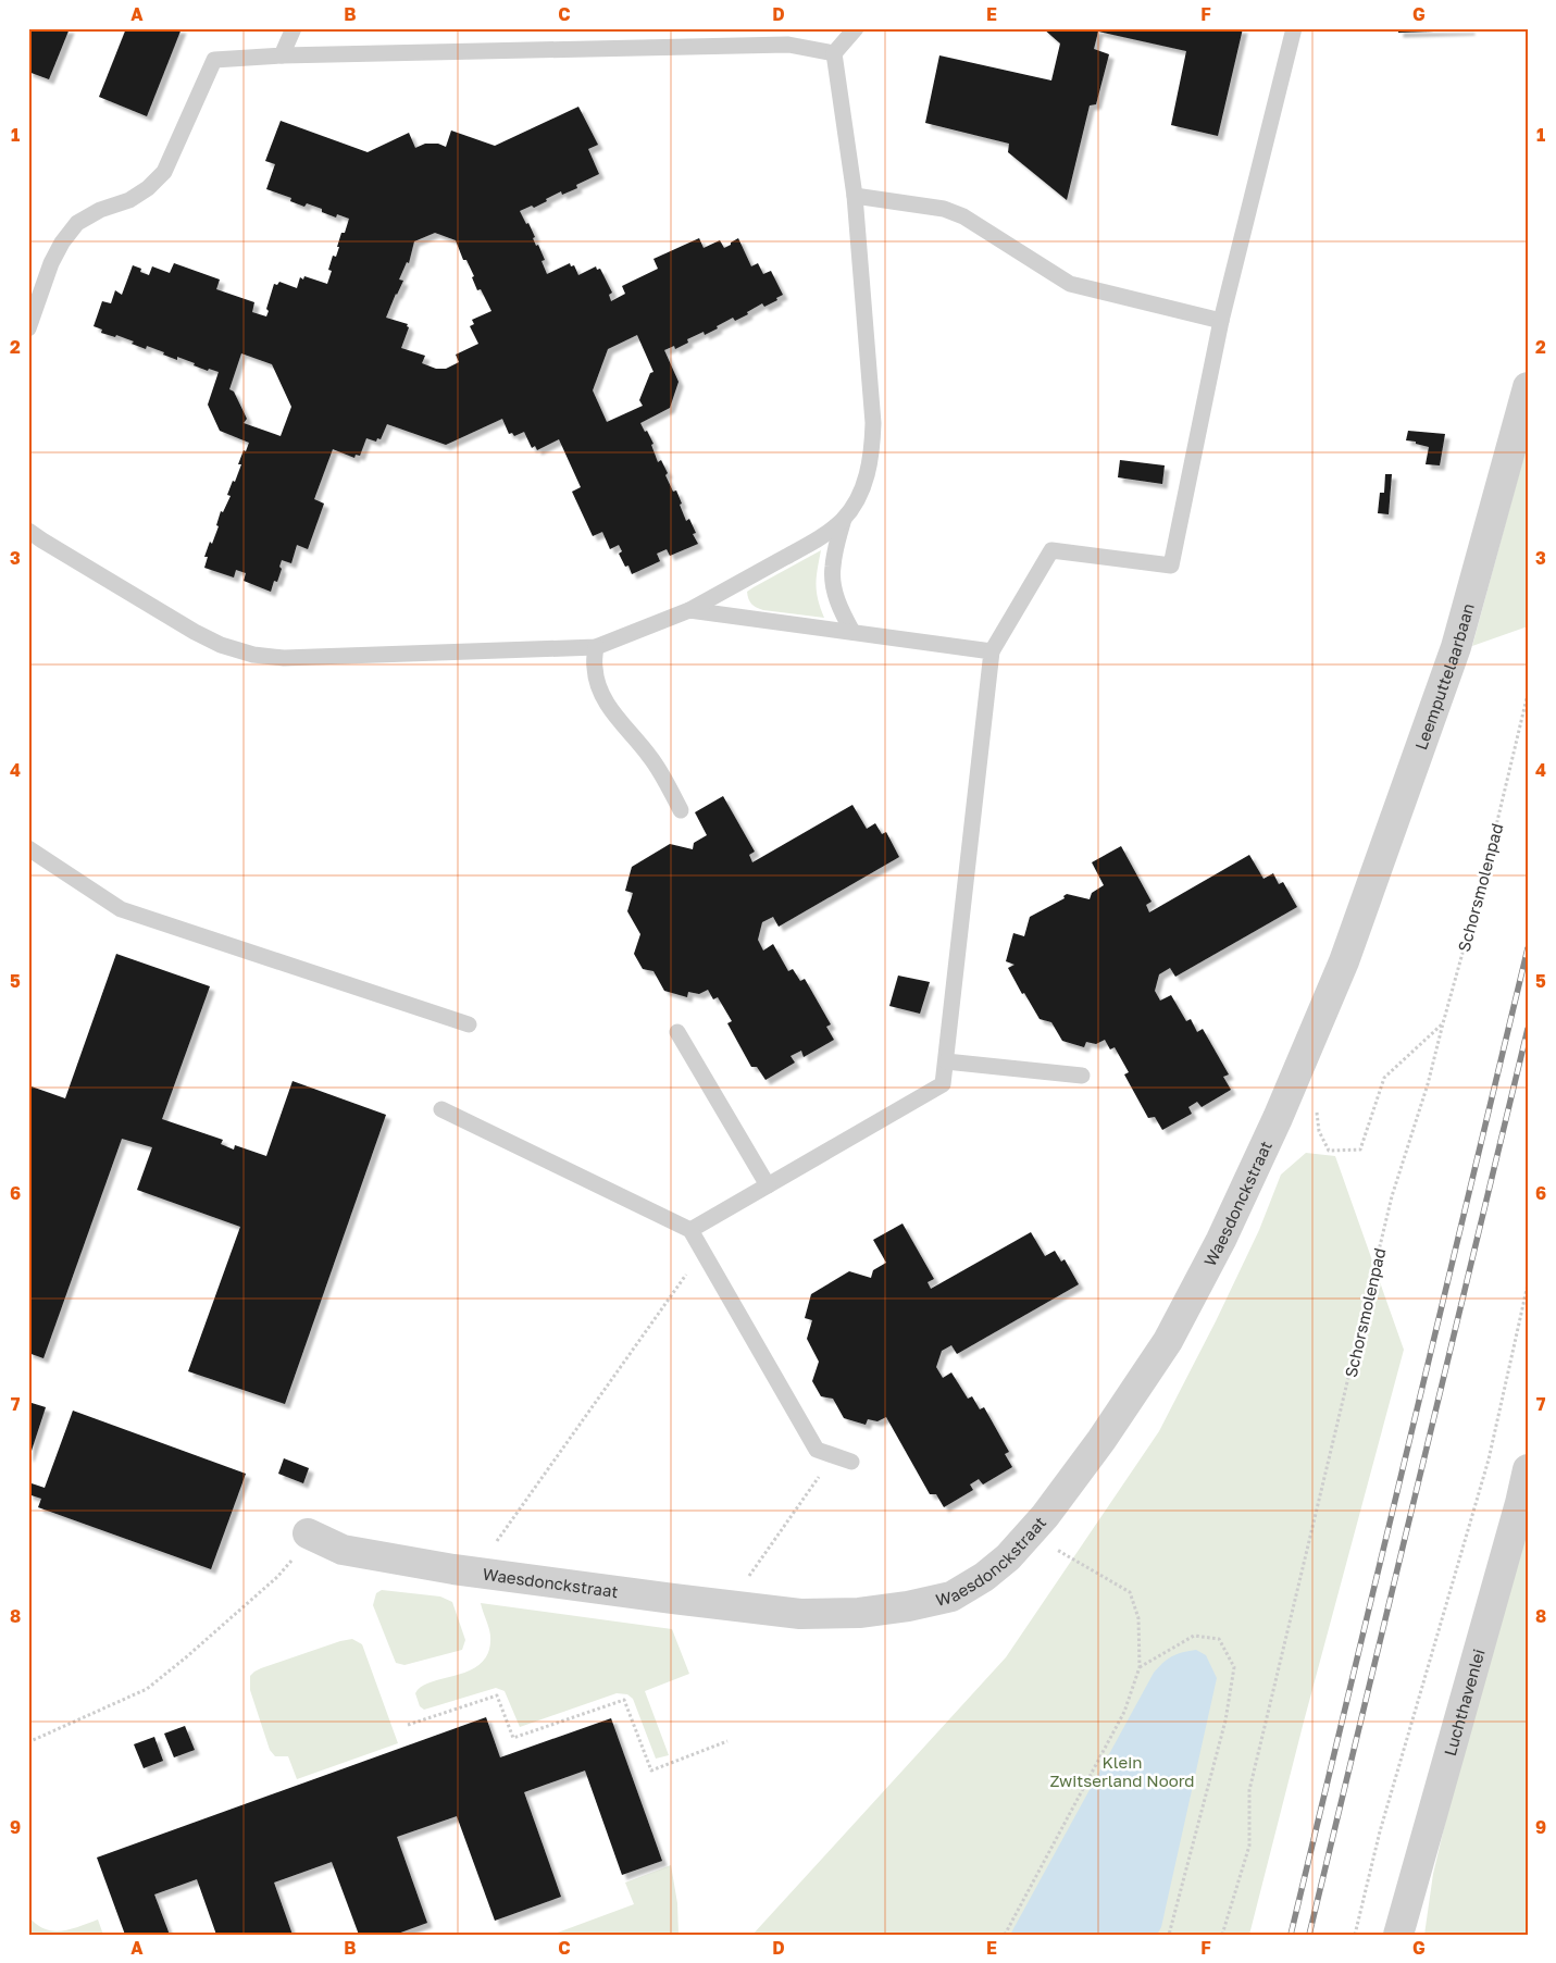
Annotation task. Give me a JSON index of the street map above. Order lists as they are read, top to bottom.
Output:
{
  "streets": {
    "street": ["Leemputtelaarbaan", "Waesdonckstraat", "Luchthavenlei"],
    "path": ["Schorsmolenpad"]
  },
  "crossings": [
    ["Leemputtelaarbaan", "Waesdonckstraat"]
  ],
  "parks": ["Klein Zwitserland Noord"],
  "grid": {
    "columns": [
      "A",
      "B",
      "C",
      "D",
      "E",
      "F",
      "G"
    ],
    "rows": [
      "1",
      "2",
      "3",
      "4",
      "5",
      "6",
      "7",
      "8",
      "9"
    ]
  }
}
